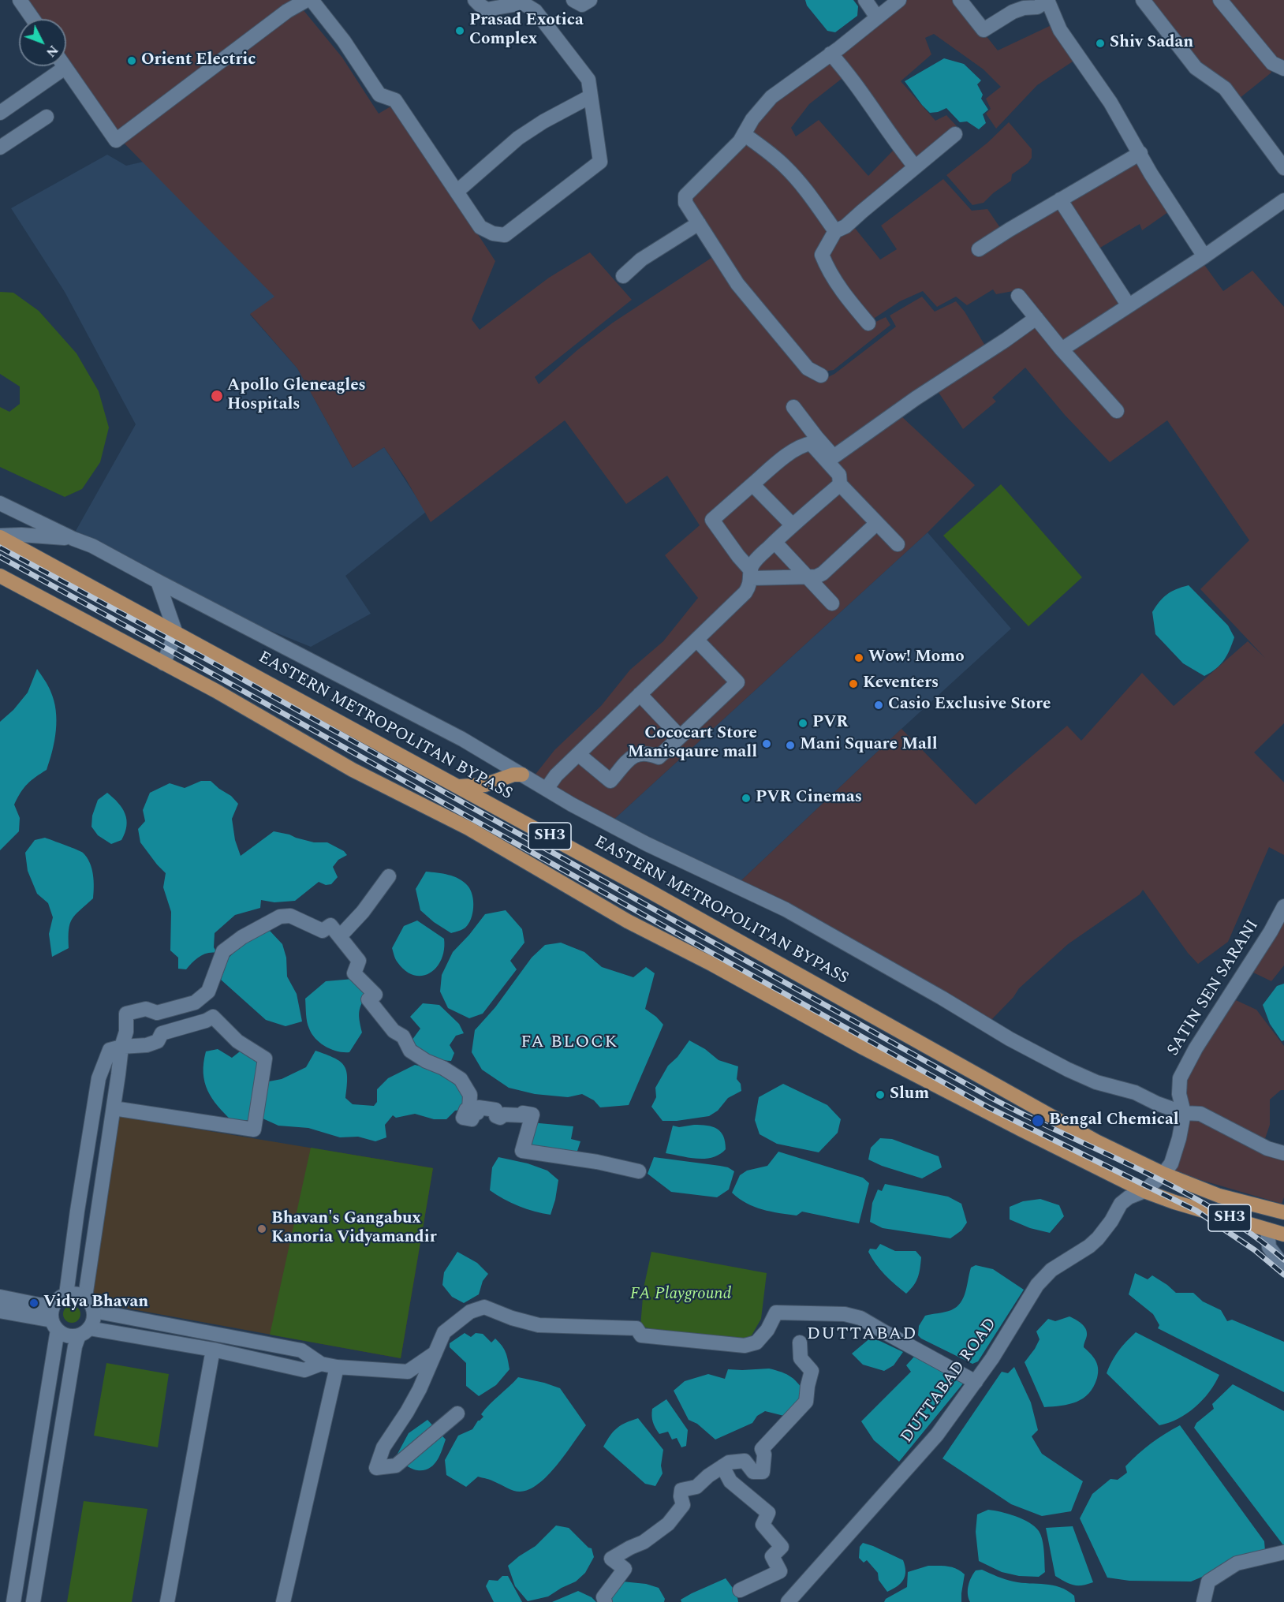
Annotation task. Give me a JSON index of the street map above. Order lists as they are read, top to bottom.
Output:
{
  "streets": {
    "main road": ["EASTERN METROPOLITAN BYPASS", "SH3"],
    "street": ["SATIN SEN SARANI", "DUTTABAD ROAD"]
  },
  "crossings": [
    ["EASTERN METROPOLITAN BYPASS", "SATIN SEN SARANI"],
    ["SH3", "SATIN SEN SARANI"],
    ["SH3", "DUTTABAD ROAD"],
    ["SATIN SEN SARANI", "DUTTABAD ROAD"]
  ],
  "districts": ["FA BLOCK", "DUTTABAD"],
  "parks": ["FA Playground"],
  "places": [
    "Prasad Exotica Complex",
    "Shiv Sadan",
    "Orient Electric",
    "Apollo Gleneagles Hospitals",
    "Wow! Momo",
    "Keventers",
    "Casio Exclusive Store",
    "PVR",
    "Cococart Store Manisqaure mall",
    "Mani Square Mall",
    "PVR Cinemas",
    "Slum",
    "Bengal Chemical",
    "Bhavan's Gangabux Kanoria Vidyamandir",
    "Vidya Bhavan"
  ],
  "north": "bottom right"
}
